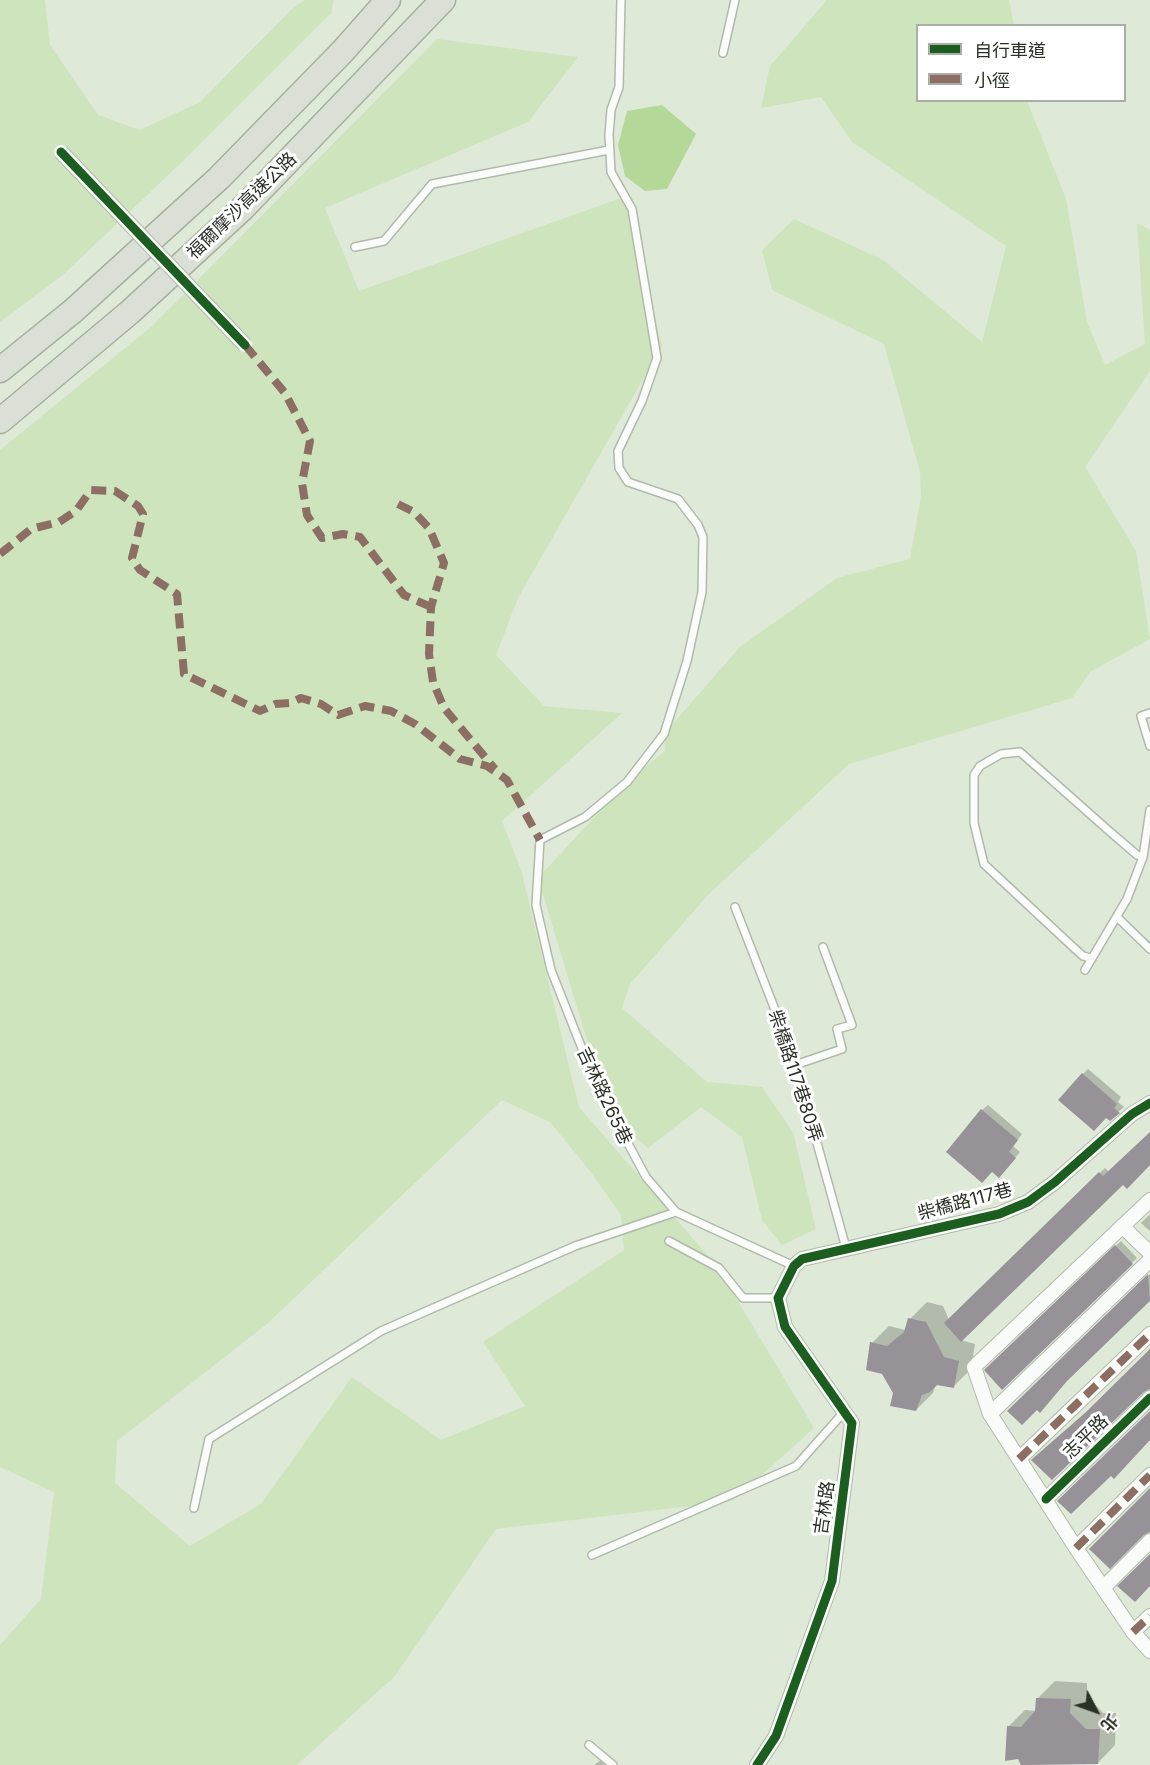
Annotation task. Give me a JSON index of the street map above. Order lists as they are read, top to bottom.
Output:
{
  "streets": {
    "highway": ["福爾摩沙高速公路"],
    "street": ["柴橋路117巷", "志平路", "吉林路"],
    "lane": ["柴橋路117巷80弄", "吉林路265巷"]
  },
  "crossings": [
    ["柴橋路117巷80弄", "柴橋路117巷"],
    ["吉林路265巷", "柴橋路117巷"]
  ],
  "legend": ["自行車道", "小徑"],
  "north": "bottom right"
}
